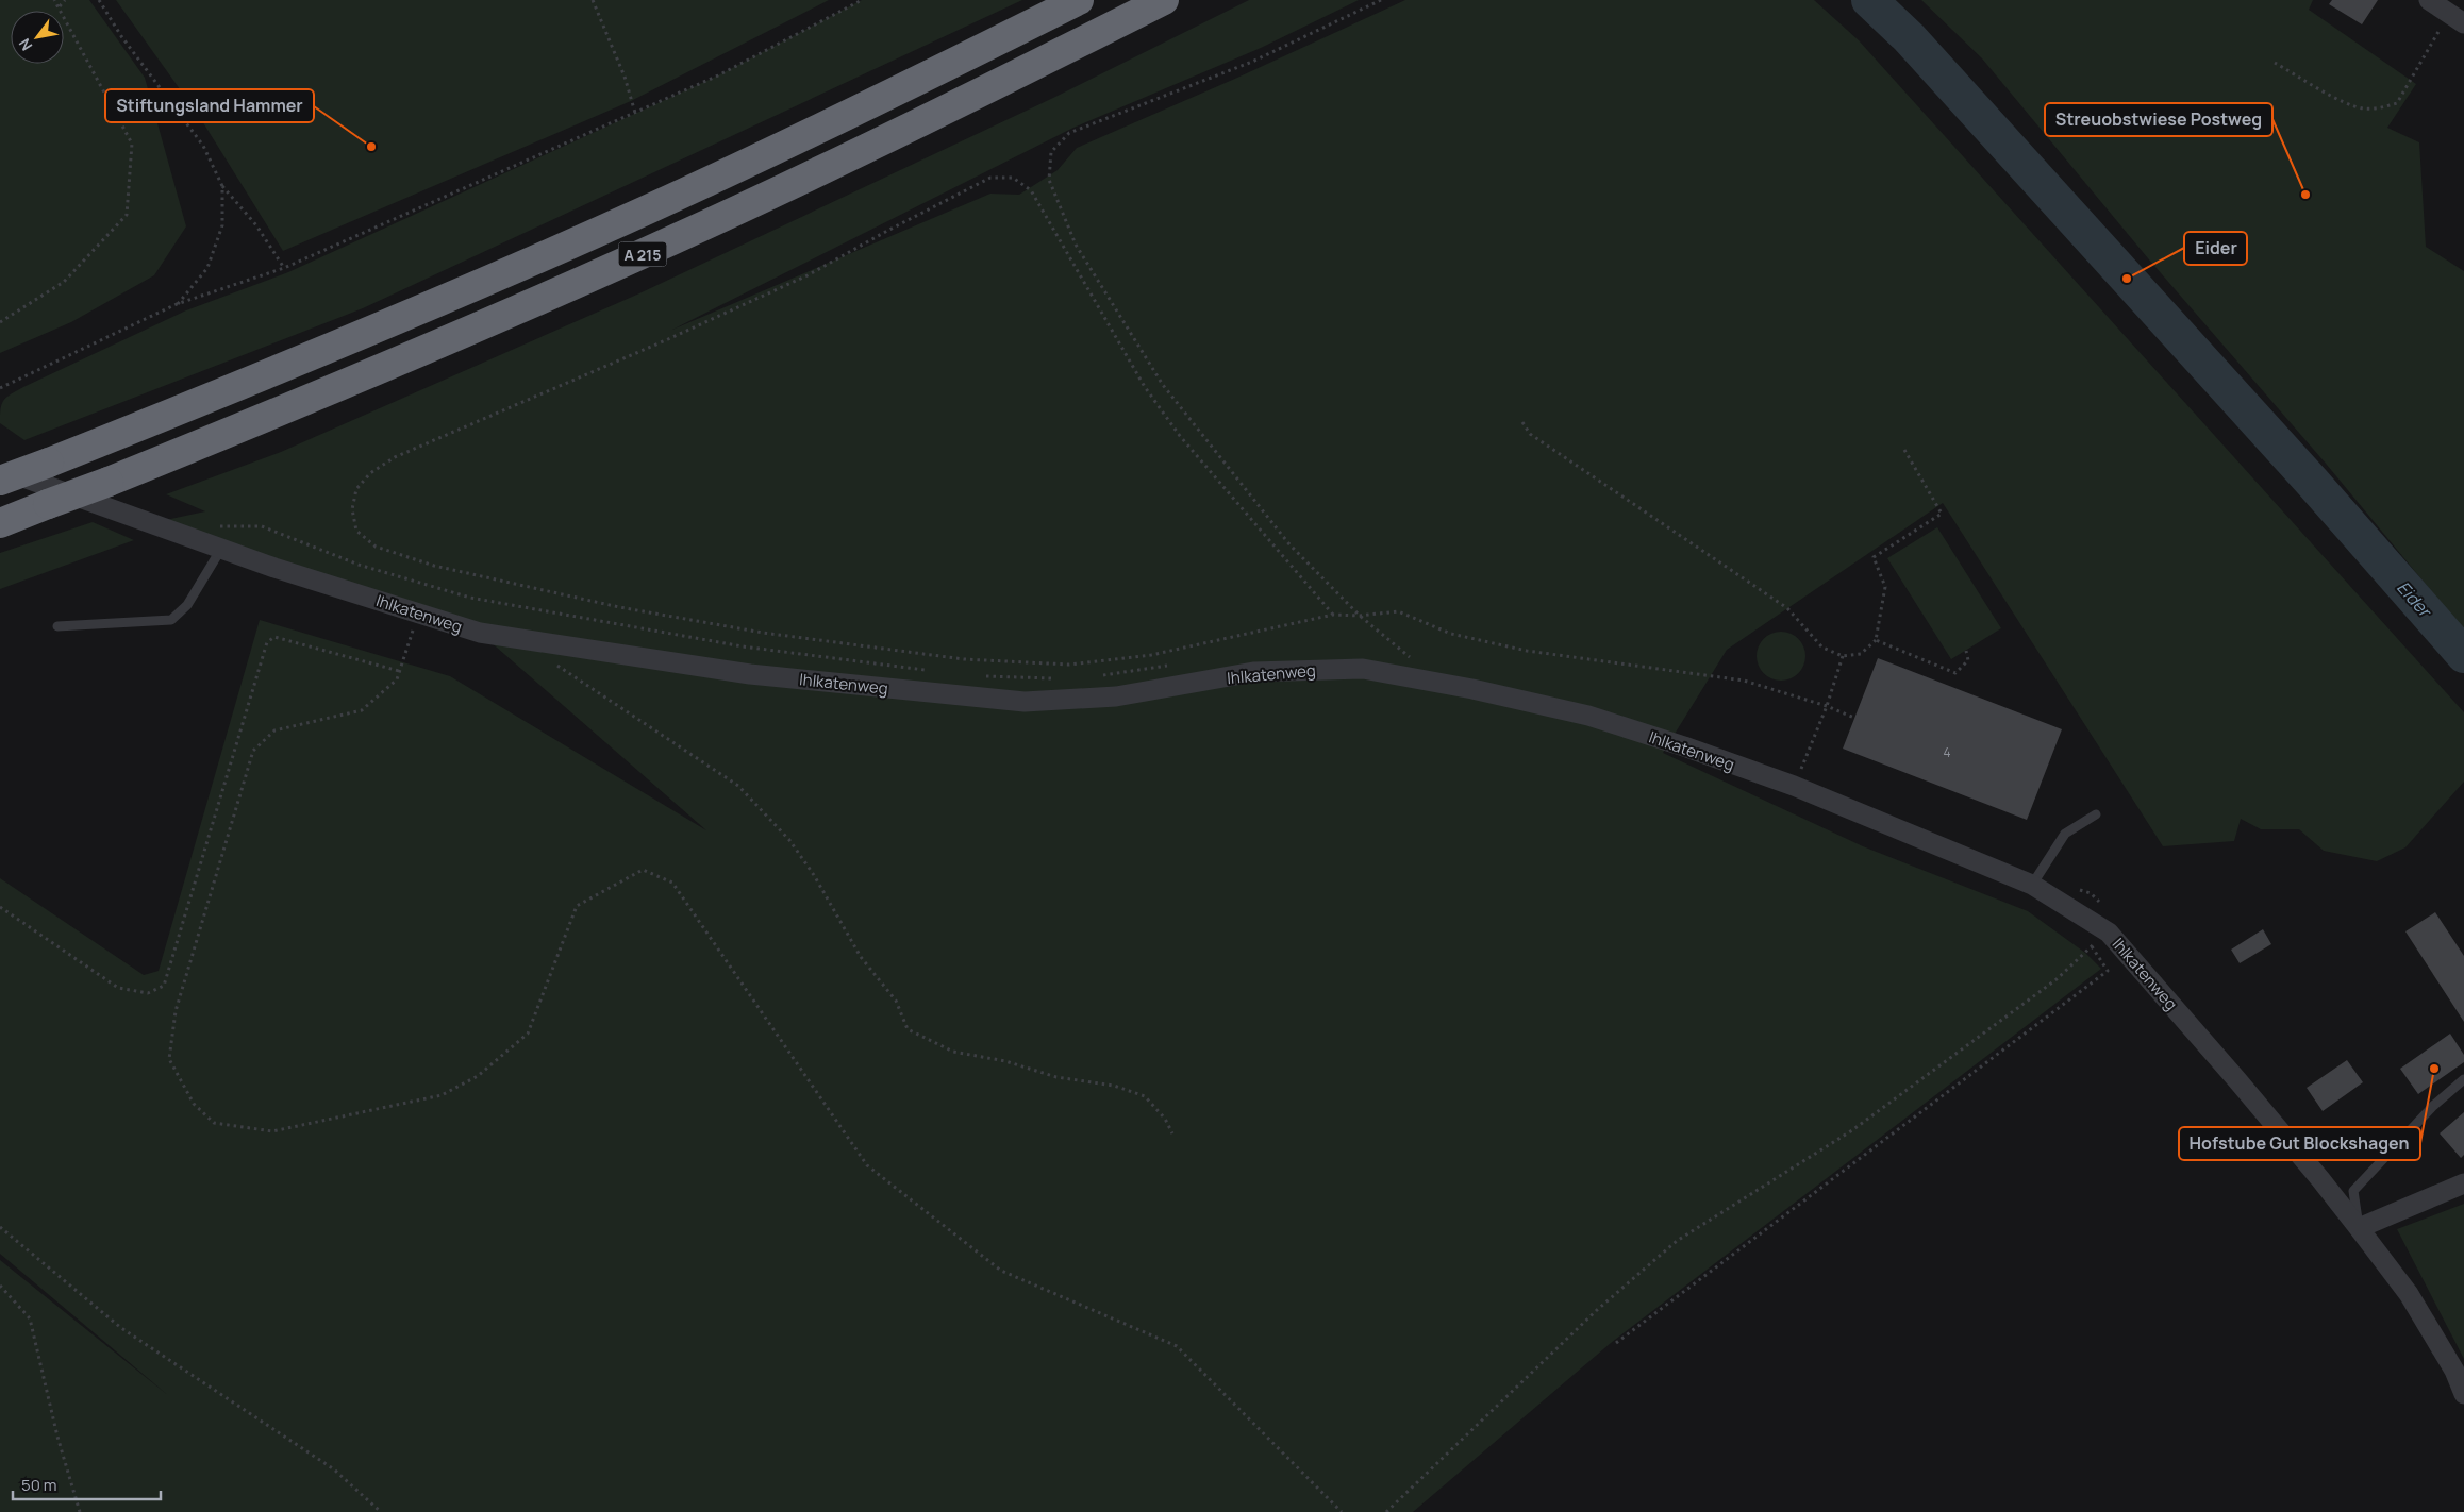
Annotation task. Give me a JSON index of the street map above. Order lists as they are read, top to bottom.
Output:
{
  "streets": {
    "highway": ["A 215"],
    "street": ["Ihlkatenweg"]
  },
  "water": ["Eider"],
  "places": [
    "Stiftungsland Hammer",
    "Streuobstwiese Postweg",
    "Eider",
    "Hofstube Gut Blockshagen"
  ],
  "house_numbers": ["4"],
  "scale_bar": "50 m",
  "north": "bottom left"
}
